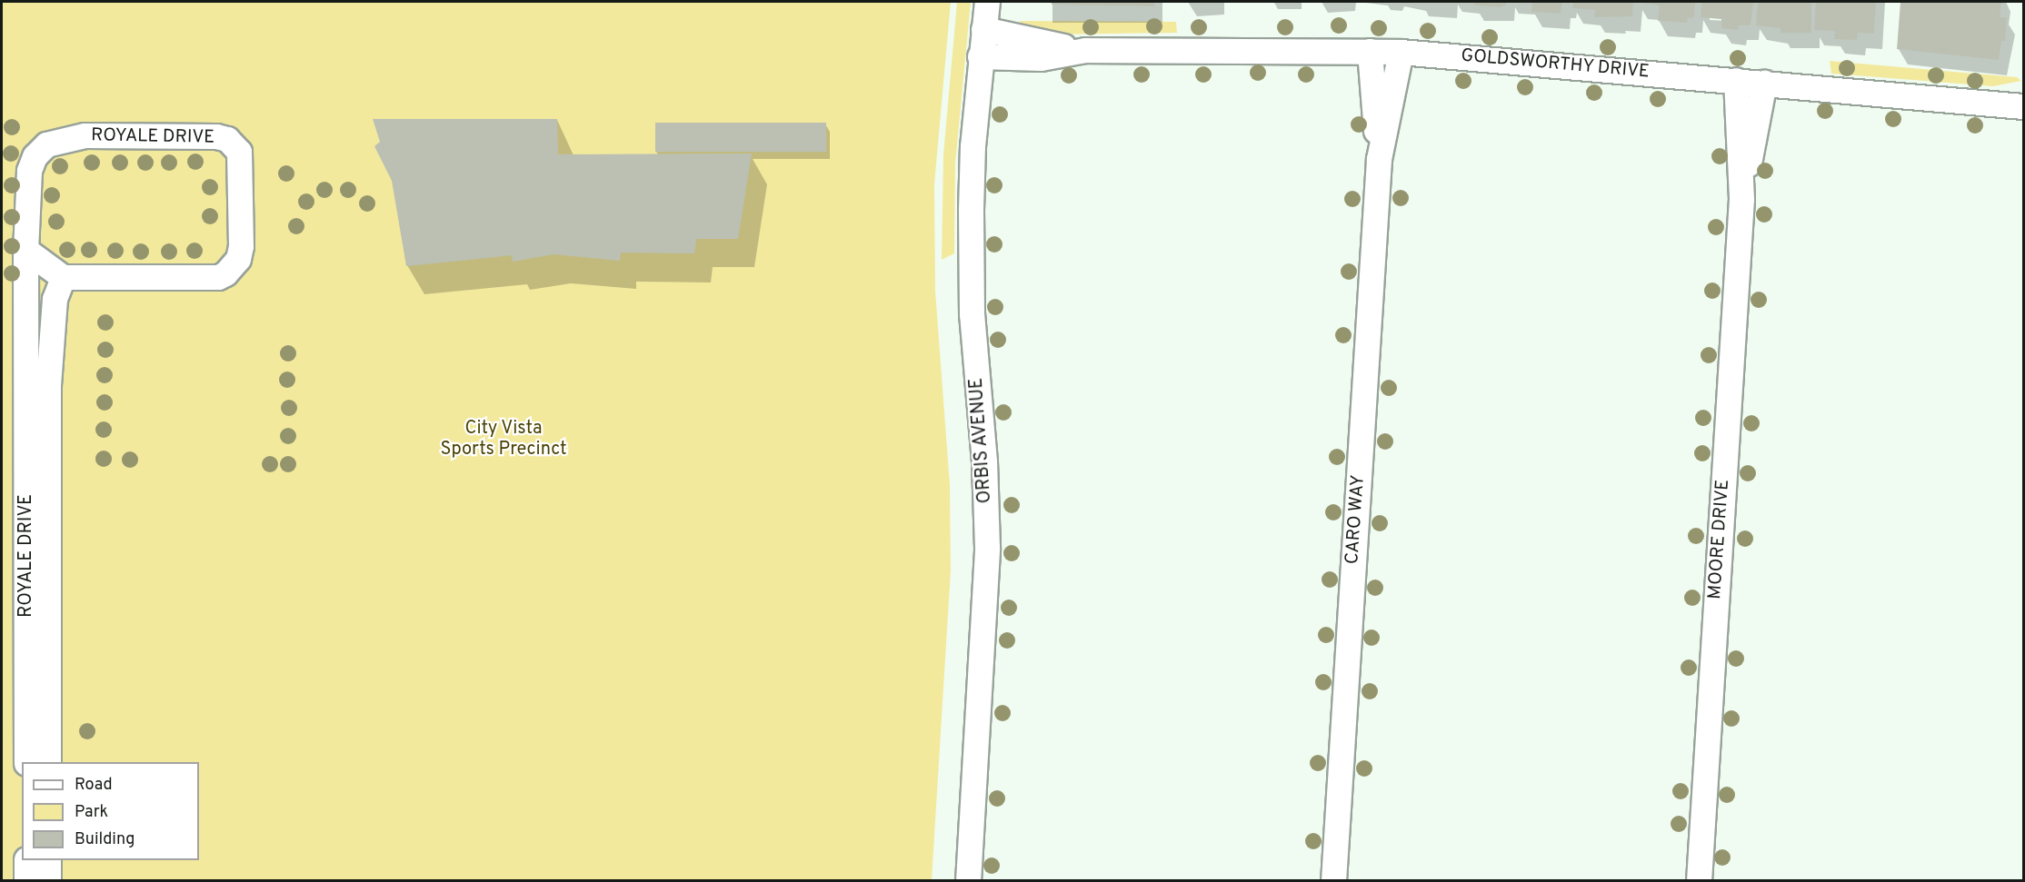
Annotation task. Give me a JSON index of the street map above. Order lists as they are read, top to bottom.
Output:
{
  "streets": {
    "street": [
      "GOLDSWORTHY DRIVE",
      "ROYALE DRIVE",
      "ORBIS AVENUE",
      "CARO WAY",
      "MOORE DRIVE"
    ]
  },
  "crossings": [
    ["GOLDSWORTHY DRIVE", "ORBIS AVENUE"],
    ["GOLDSWORTHY DRIVE", "CARO WAY"],
    ["GOLDSWORTHY DRIVE", "MOORE DRIVE"]
  ],
  "parks": ["City Vista Sports Precinct"],
  "legend": ["Road", "Park", "Building"]
}
